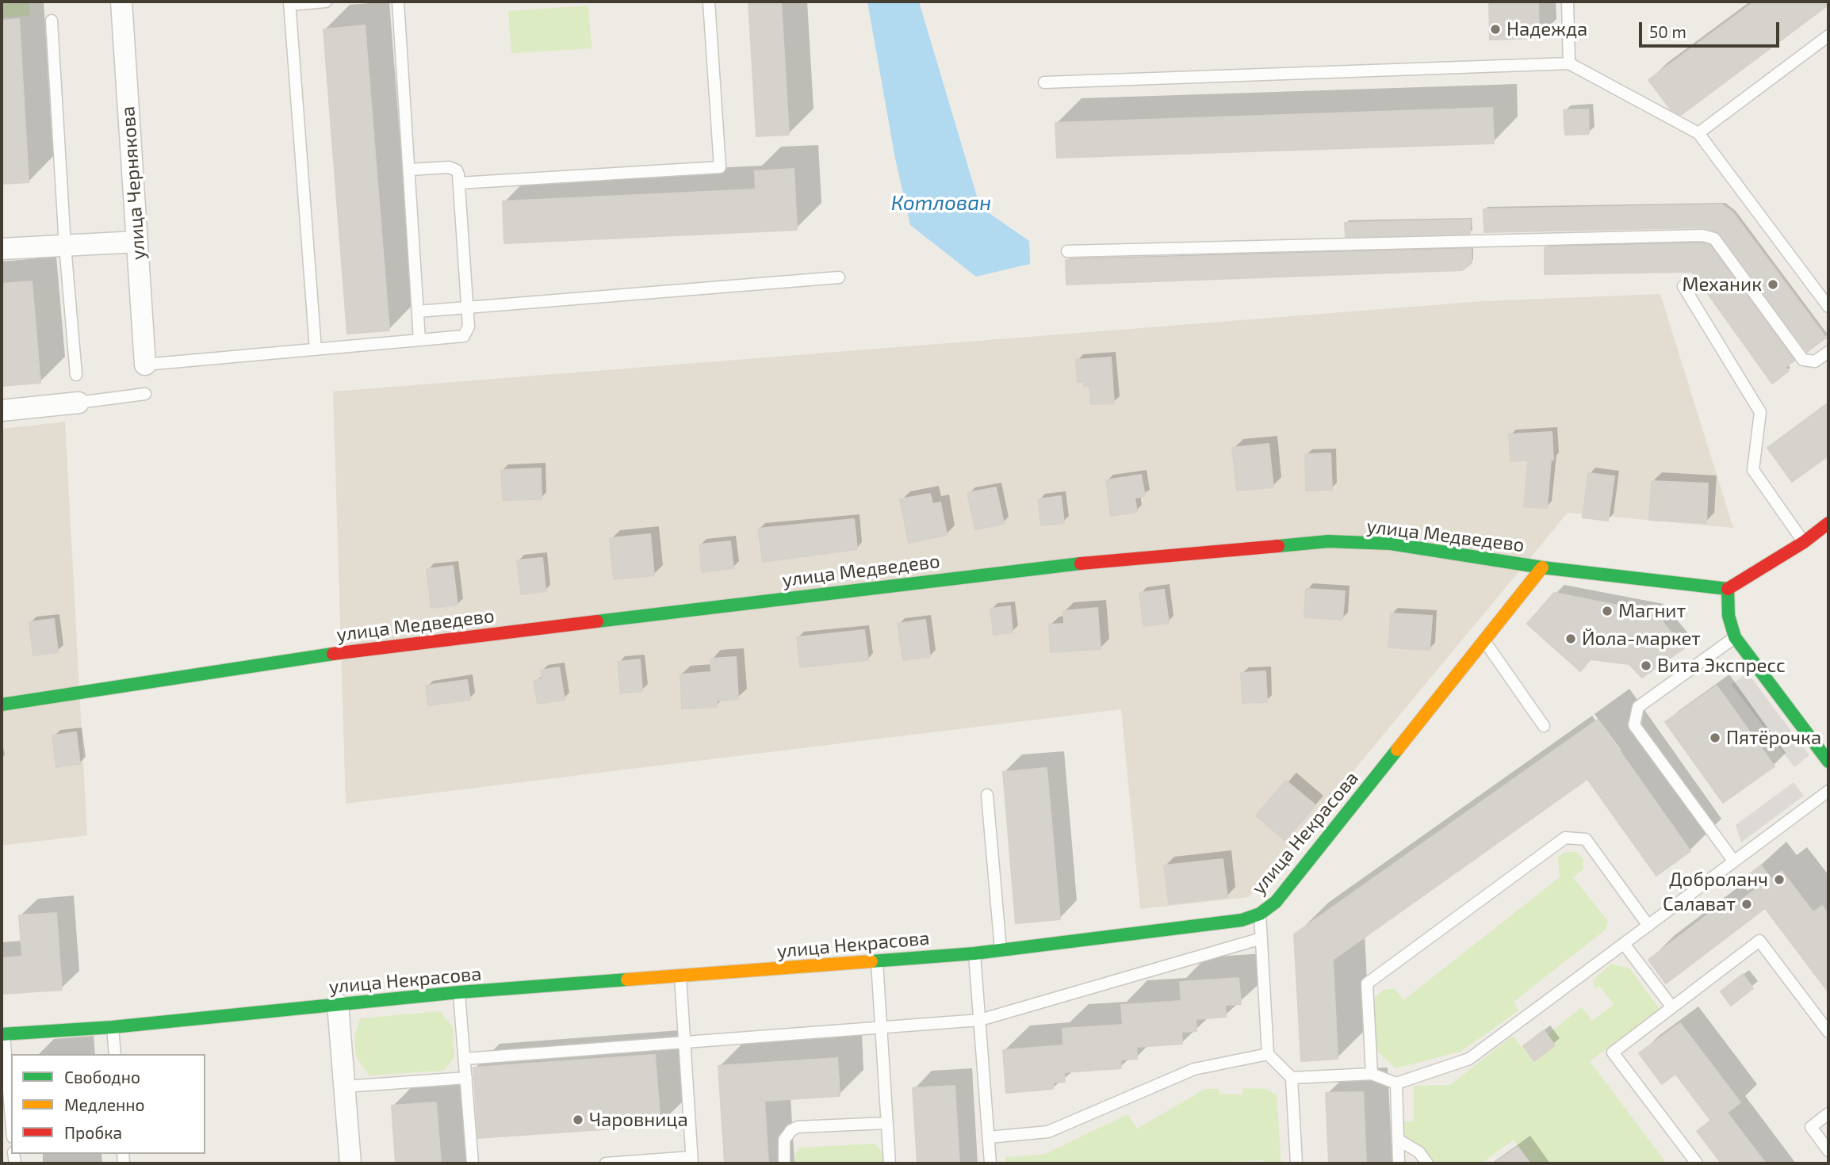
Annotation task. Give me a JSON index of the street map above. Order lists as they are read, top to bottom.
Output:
{
  "streets": {
    "street": ["улица Чернякова", "улица Медведево", "улица Некрасова"]
  },
  "crossings": [
    ["улица Медведево", "улица Некрасова"]
  ],
  "water": ["Котлован"],
  "places": [
    "Надежда",
    "Механик",
    "Магнит",
    "Йола-маркет",
    "Вита Экспресс",
    "Пятёрочка",
    "Доброланч",
    "Салават",
    "Чаровница"
  ],
  "legend": ["Свободно", "Медленно", "Пробка"],
  "scale_bar": "50 m"
}
